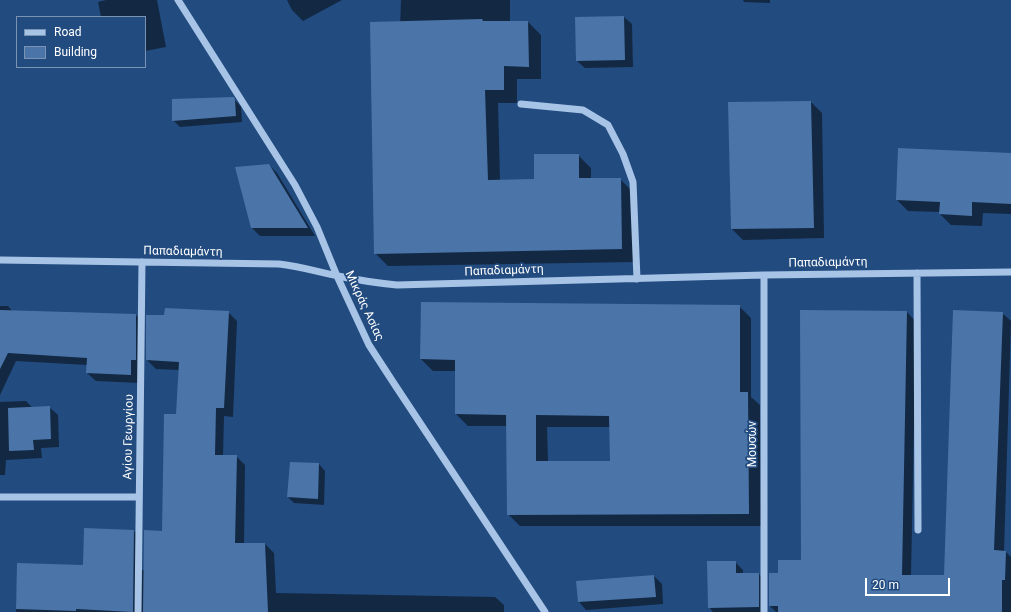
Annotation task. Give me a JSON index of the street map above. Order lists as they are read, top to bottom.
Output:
{
  "streets": {
    "street": [
      "Παπαδιαμάντη",
      "Μικράς Ασίας",
      "Αγίου Γεωργίου",
      "Μουσών"
    ]
  },
  "crossings": [
    ["Παπαδιαμάντη", "Μικράς Ασίας"],
    ["Παπαδιαμάντη", "Αγίου Γεωργίου"],
    ["Παπαδιαμάντη", "Μουσών"]
  ],
  "legend": ["Road", "Building"],
  "scale_bar": "20 m"
}
